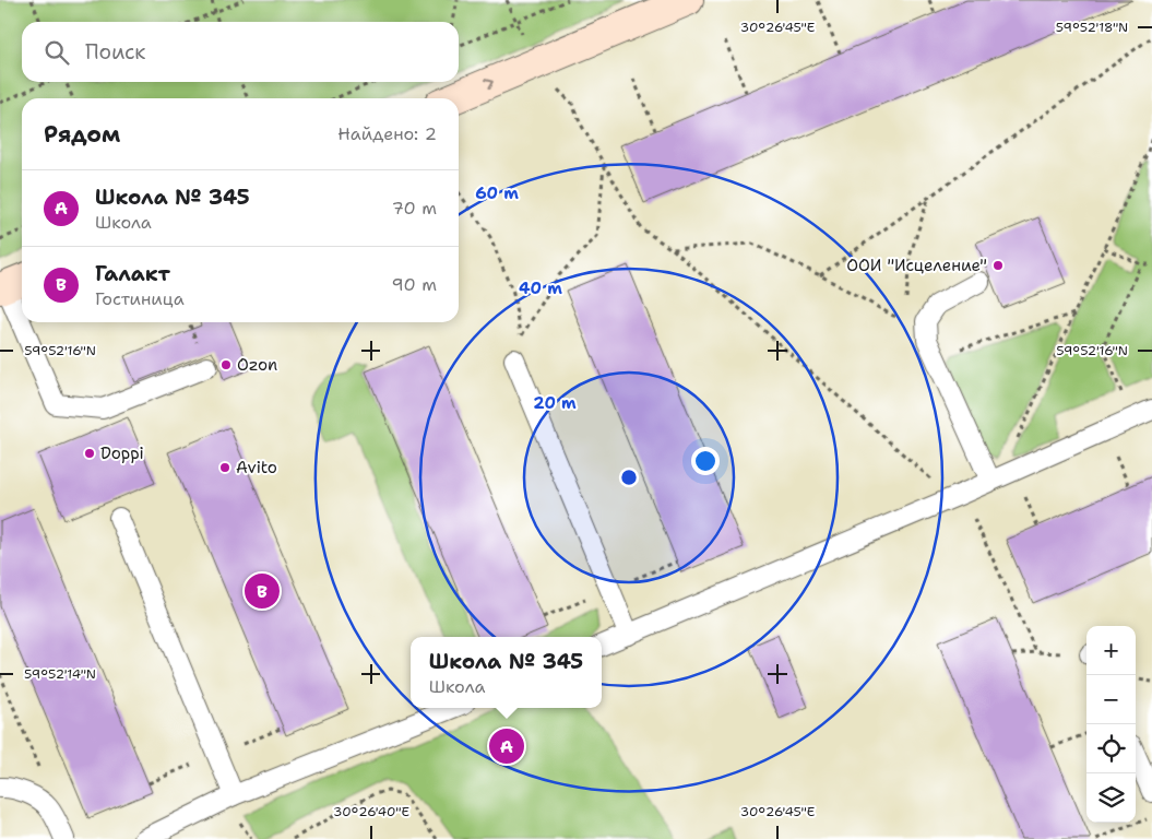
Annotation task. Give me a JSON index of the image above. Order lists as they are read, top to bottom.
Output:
{
  "places": [
    "ООИ \"Исцеление\"",
    "Ozon",
    "Doppi",
    "Avito"
  ],
  "page": {
    "search": "Поиск",
    "heading": ["Рядом", "Найдено: 2"],
    "list": [
      {
        "mark": "A",
        "name": "Школа № 345",
        "note": "Школа",
        "value": "70 m"
      },
      {
        "mark": "B",
        "name": "Галакт",
        "note": "Гостиница",
        "value": "90 m"
      }
    ],
    "pins": ["B", "A"],
    "map_buttons": ["+", "−"],
    "popup": ["Школа № 345", "Школа"]
  },
  "coordinates": [
    "59°52'18\"N",
    "30°26'45\"E",
    "59°52'16\"N",
    "59°52'14\"N",
    "30°26'40\"E"
  ],
  "rings": ["60 m", "40 m", "20 m"]
}
